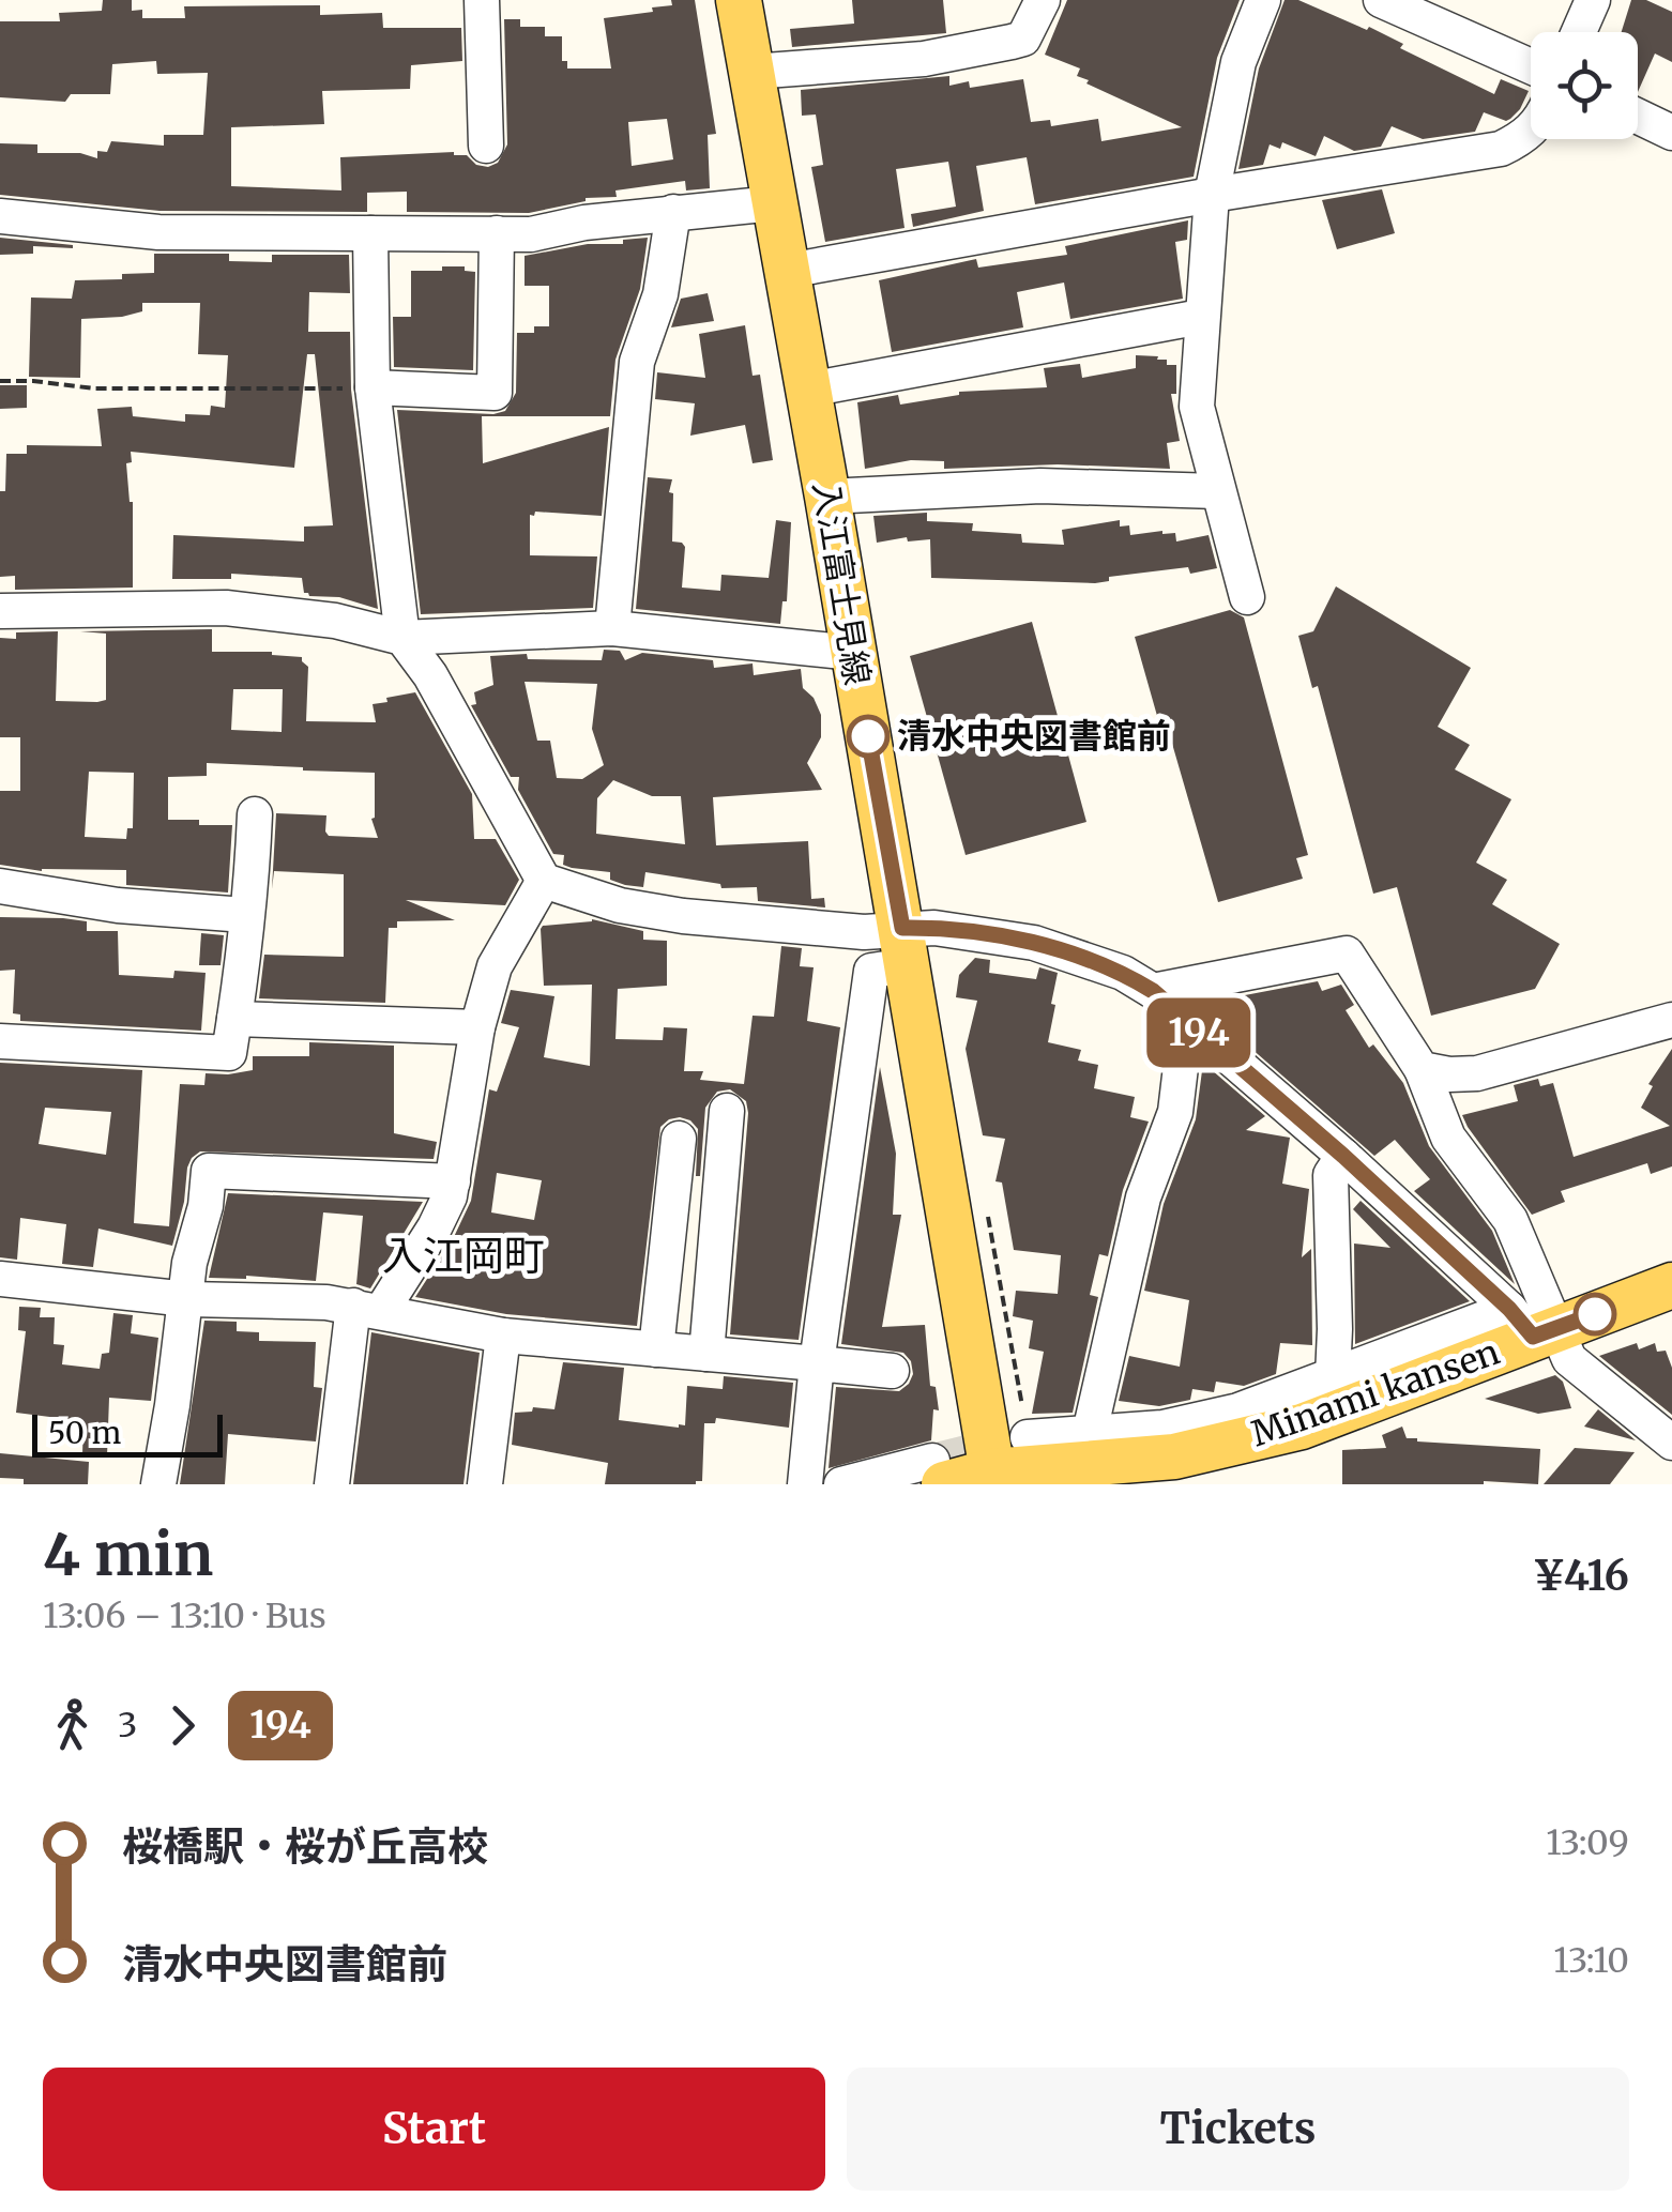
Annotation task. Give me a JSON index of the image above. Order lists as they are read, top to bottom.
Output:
{
  "streets": {
    "main road": ["入江富士見線", "Minami kansen"]
  },
  "crossings": [
    ["入江富士見線", "Minami kansen"]
  ],
  "districts": ["入江岡町"],
  "places": ["清水中央図書館前"],
  "lines": ["bus line 194"],
  "scale_bar": "50 m",
  "page": {
    "on_map": "194",
    "scale": "50 m",
    "heading": ["4 min", "13:06 – 13:10 · Bus", "¥416"],
    "legs": ["3", "194"],
    "list": [
      {
        "name": "桜橋駅・桜が丘高校",
        "value": "13:09"
      },
      {
        "name": "清水中央図書館前",
        "value": "13:10"
      }
    ],
    "buttons": ["Start", "Tickets"]
  }
}
